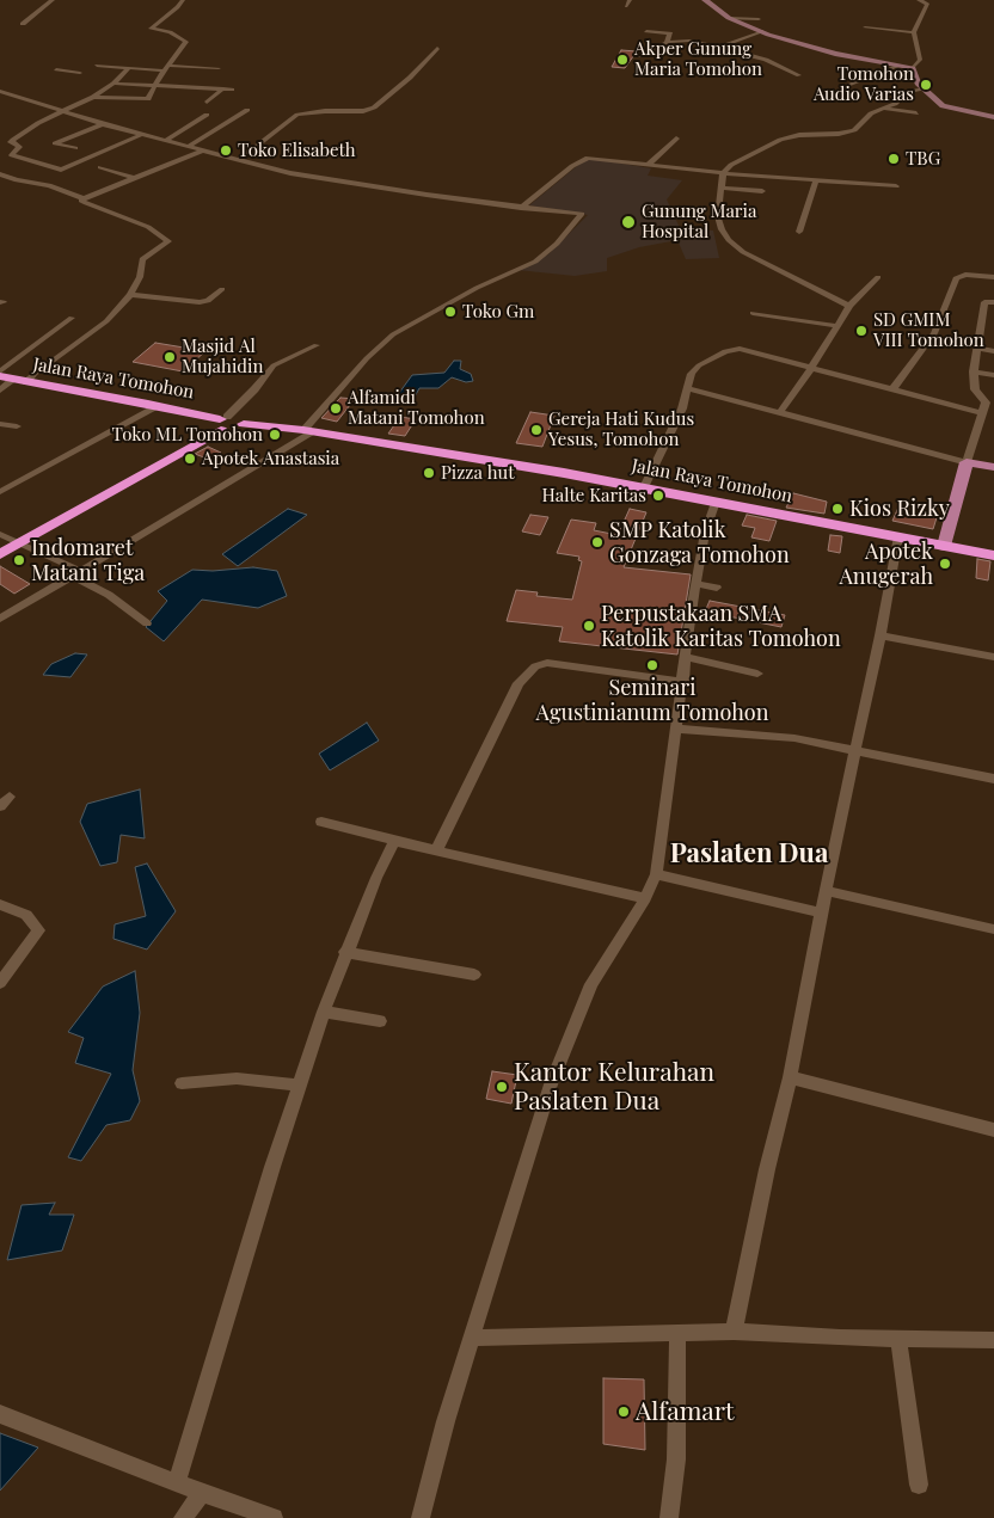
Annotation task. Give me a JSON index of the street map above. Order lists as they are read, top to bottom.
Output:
{
  "streets": {
    "highway": ["Jalan Raya Tomohon"]
  },
  "districts": ["Paslaten Dua"],
  "places": [
    "Akper Gunung Maria Tomohon",
    "Tomohon Audio Varias",
    "Toko Elisabeth",
    "TBG",
    "Gunung Maria Hospital",
    "Toko Gm",
    "SD GMIM VIII Tomohon",
    "Masjid Al Mujahidin",
    "Alfamidi Matani Tomohon",
    "Gereja Hati Kudus Yesus, Tomohon",
    "Toko ML Tomohon",
    "Apotek Anastasia",
    "Pizza hut",
    "Halte Karitas",
    "Kios Rizky",
    "SMP Katolik Gonzaga Tomohon",
    "Indomaret Matani Tiga",
    "Apotek Anugerah",
    "Perpustakaan SMA Katolik Karitas Tomohon",
    "Seminari Agustinianum Tomohon",
    "Kantor Kelurahan Paslaten Dua",
    "Alfamart"
  ]
}
